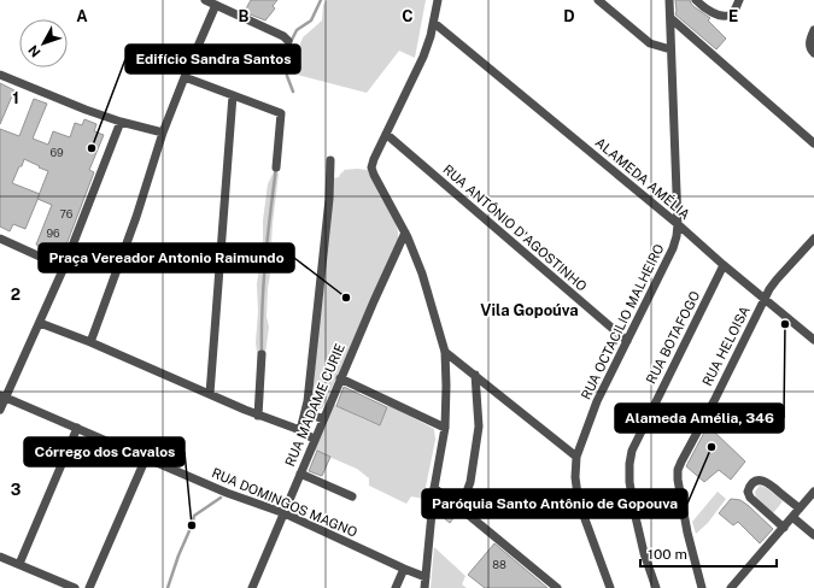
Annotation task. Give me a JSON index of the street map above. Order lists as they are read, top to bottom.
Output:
{
  "streets": {
    "street": [
      "ALAMEDA AMÉLIA",
      "RUA ANTÔNIO D'AGOSTINHO",
      "RUA OCTACILIO MALHEIRO",
      "RUA BOTAFOGO",
      "RUA HELOISA",
      "RUA MADAME CURIE",
      "RUA DOMINGOS MAGNO"
    ]
  },
  "crossings": [
    ["ALAMEDA AMÉLIA", "RUA OCTACILIO MALHEIRO"],
    ["ALAMEDA AMÉLIA", "RUA BOTAFOGO"],
    ["ALAMEDA AMÉLIA", "RUA HELOISA"],
    ["RUA ANTÔNIO D'AGOSTINHO", "RUA OCTACILIO MALHEIRO"],
    ["RUA MADAME CURIE", "RUA DOMINGOS MAGNO"]
  ],
  "districts": ["Vila Gopoúva"],
  "places": [
    "Edifício Sandra Santos",
    "Praça Vereador Antonio Raimundo",
    "Alameda Amélia, 346",
    "Paróquia Santo Antônio de Gopouva",
    "Córrego dos Cavalos"
  ],
  "house_numbers": [
    "69",
    "76",
    "96",
    "88"
  ],
  "scale_bar": "100 m",
  "north": "bottom left",
  "grid": {
    "columns": [
      "A",
      "B",
      "C",
      "D",
      "E"
    ],
    "rows": ["1", "2", "3"]
  }
}
